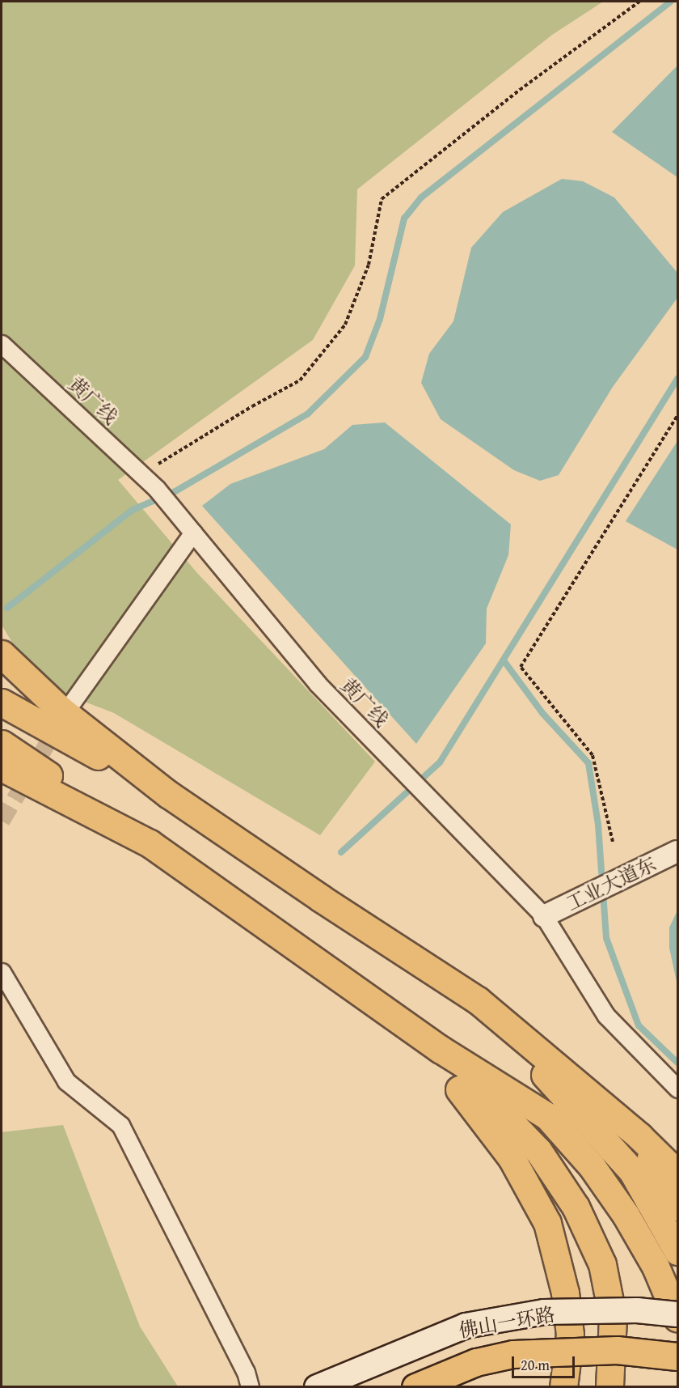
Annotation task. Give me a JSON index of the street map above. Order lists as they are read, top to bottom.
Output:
{
  "streets": {
    "main road": ["佛山一环路"],
    "street": ["黄广线", "工业大道东"]
  },
  "crossings": [
    ["黄广线", "工业大道东"]
  ],
  "scale_bar": "20 m"
}
